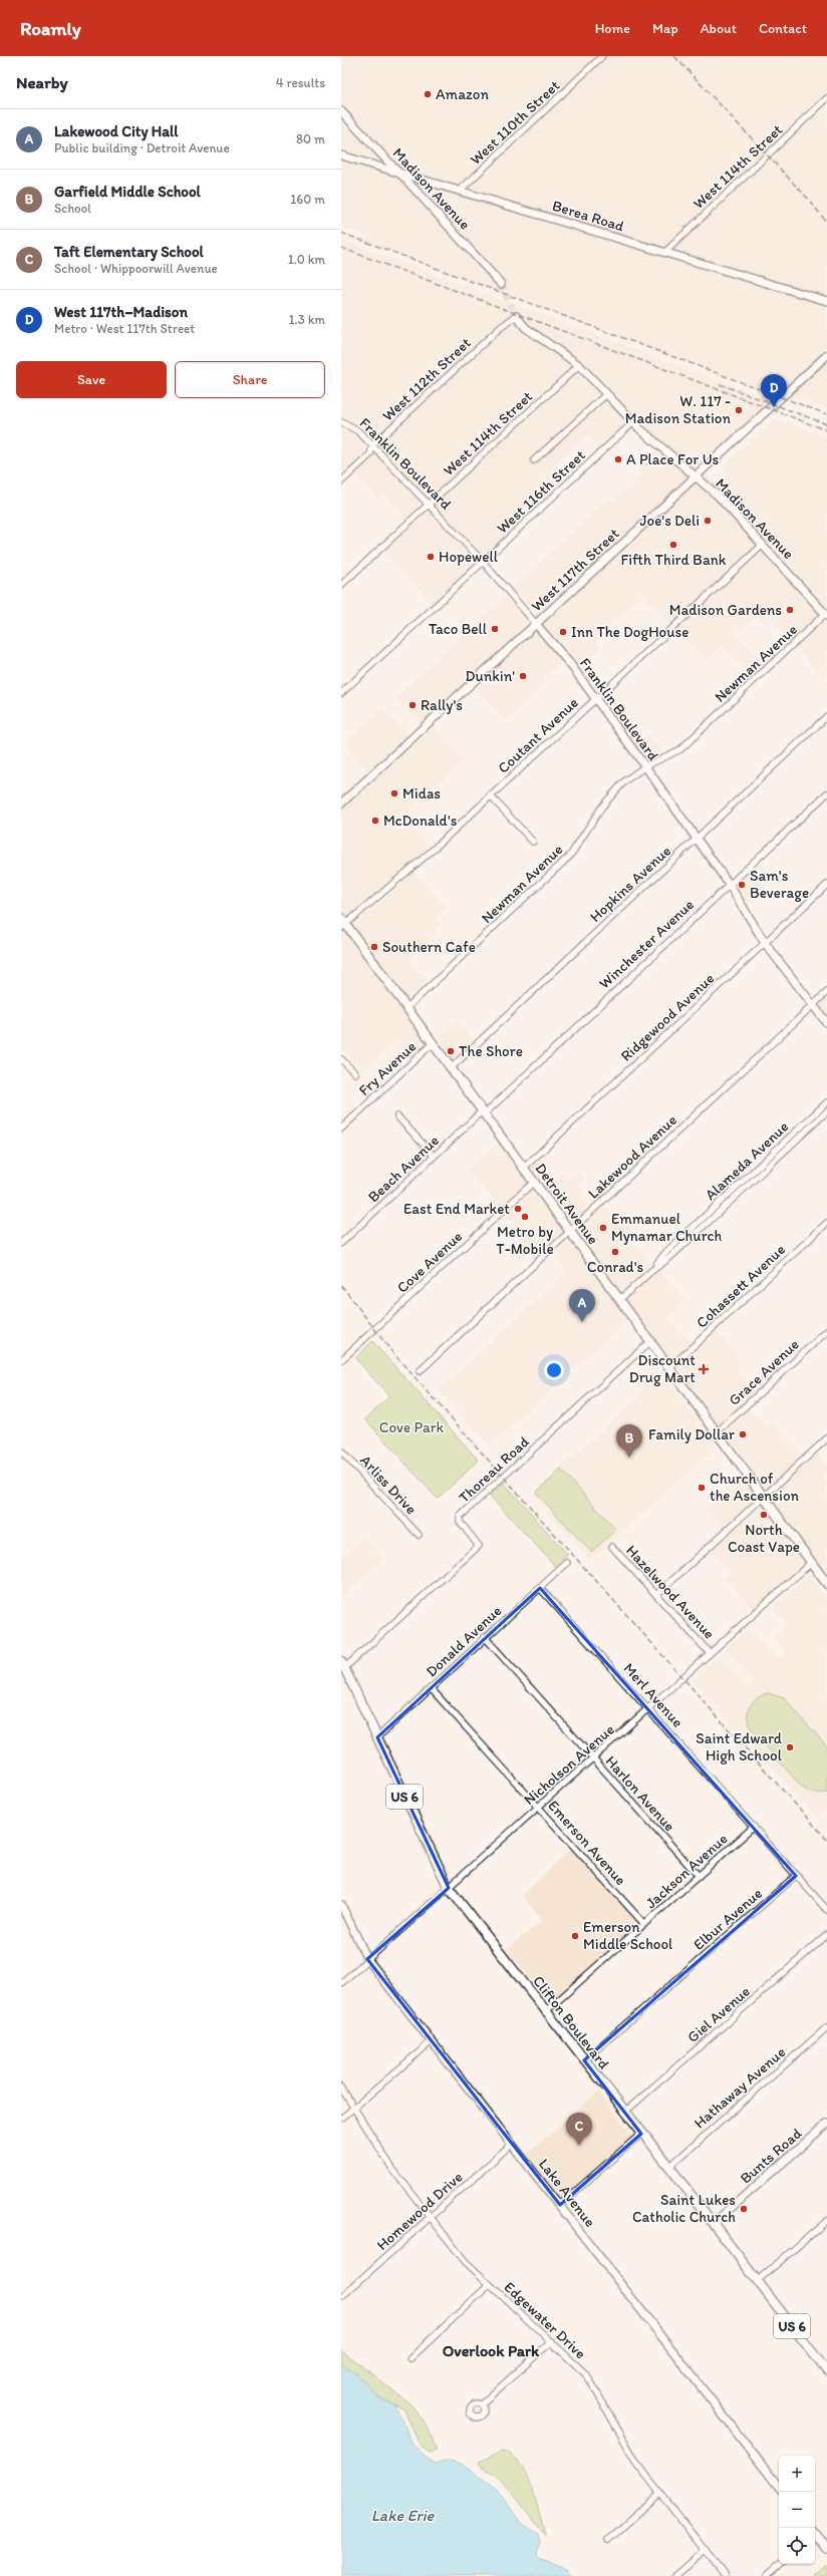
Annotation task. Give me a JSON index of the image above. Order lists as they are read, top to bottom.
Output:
{
  "streets": {
    "main road": [
      "Madison Avenue",
      "Berea Road",
      "Franklin Boulevard",
      "West 117th Street",
      "Detroit Avenue",
      "US 6",
      "Clifton Boulevard",
      "Bunts Road",
      "Lake Avenue"
    ],
    "street": [
      "West 110th Street",
      "West 114th Street",
      "West 112th Street",
      "West 116th Street",
      "Newman Avenue",
      "Coutant Avenue",
      "Hopkins Avenue",
      "Winchester Avenue",
      "Ridgewood Avenue",
      "Fry Avenue",
      "Lakewood Avenue",
      "Alameda Avenue",
      "Beach Avenue",
      "Cove Avenue",
      "Cohassett Avenue",
      "Grace Avenue",
      "Thoreau Road",
      "Arliss Drive",
      "Hazelwood Avenue",
      "Donald Avenue",
      "Merl Avenue",
      "Nicholson Avenue",
      "Harlon Avenue",
      "Emerson Avenue",
      "Jackson Avenue",
      "Elbur Avenue",
      "Giel Avenue",
      "Hathaway Avenue",
      "Homewood Drive",
      "Edgewater Drive"
    ]
  },
  "crossings": [
    ["West 110th Street", "Berea Road"],
    ["West 114th Street", "Madison Avenue"],
    ["West 114th Street", "Berea Road"],
    ["West 114th Street", "Franklin Boulevard"],
    ["Madison Avenue", "Berea Road"],
    ["Madison Avenue", "West 112th Street"],
    ["Madison Avenue", "West 116th Street"],
    ["Madison Avenue", "West 117th Street"],
    ["Madison Avenue", "Newman Avenue"],
    ["Madison Avenue", "Coutant Avenue"],
    ["West 112th Street", "Franklin Boulevard"],
    ["Franklin Boulevard", "West 116th Street"],
    ["Franklin Boulevard", "West 117th Street"],
    ["Franklin Boulevard", "Newman Avenue"],
    ["Franklin Boulevard", "Coutant Avenue"],
    ["Franklin Boulevard", "Hopkins Avenue"],
    ["Franklin Boulevard", "Winchester Avenue"],
    ["Franklin Boulevard", "Ridgewood Avenue"],
    ["Franklin Boulevard", "Lakewood Avenue"],
    ["Newman Avenue", "Detroit Avenue"],
    ["Coutant Avenue", "Detroit Avenue"],
    ["Hopkins Avenue", "Detroit Avenue"],
    ["Winchester Avenue", "Beach Avenue"],
    ["Winchester Avenue", "Detroit Avenue"],
    ["Ridgewood Avenue", "Detroit Avenue"],
    ["Fry Avenue", "Detroit Avenue"],
    ["Lakewood Avenue", "Detroit Avenue"],
    ["Alameda Avenue", "Detroit Avenue"],
    ["Beach Avenue", "Detroit Avenue"],
    ["Detroit Avenue", "Cove Avenue"],
    ["Detroit Avenue", "Cohassett Avenue"],
    ["Detroit Avenue", "Grace Avenue"],
    ["Detroit Avenue", "Thoreau Road"],
    ["Detroit Avenue", "Nicholson Avenue"],
    ["Thoreau Road", "Clifton Boulevard"],
    ["Hazelwood Avenue", "Nicholson Avenue"],
    ["Donald Avenue", "Merl Avenue"],
    ["Donald Avenue", "Harlon Avenue"],
    ["Donald Avenue", "Emerson Avenue"],
    ["Donald Avenue", "Clifton Boulevard"],
    ["Merl Avenue", "Nicholson Avenue"],
    ["Merl Avenue", "Jackson Avenue"],
    ["Merl Avenue", "Elbur Avenue"],
    ["Nicholson Avenue", "Harlon Avenue"],
    ["Nicholson Avenue", "Emerson Avenue"],
    ["Nicholson Avenue", "Clifton Boulevard"],
    ["Nicholson Avenue", "Lake Avenue"],
    ["Harlon Avenue", "Jackson Avenue"],
    ["Emerson Avenue", "Jackson Avenue"],
    ["Jackson Avenue", "Clifton Boulevard"],
    ["Elbur Avenue", "Clifton Boulevard"],
    ["Giel Avenue", "Clifton Boulevard"],
    ["Clifton Boulevard", "Hathaway Avenue"],
    ["Clifton Boulevard", "Bunts Road"],
    ["Lake Avenue", "Homewood Drive"],
    ["Homewood Drive", "Edgewater Drive"]
  ],
  "districts": ["Overlook Park"],
  "water": ["Lake Erie"],
  "parks": ["Cove Park"],
  "places": {
    "other": [
      "Amazon",
      "W. 117 - Madison Station",
      "A Place For Us",
      "Joe's Deli",
      "Fifth Third Bank",
      "Hopewell",
      "Madison Gardens",
      "Taco Bell",
      "Inn The DogHouse",
      "Dunkin'",
      "Rally's",
      "Midas",
      "McDonald's",
      "Sam's Beverage",
      "Southern Cafe",
      "The Shore",
      "East End Market",
      "Metro by T-Mobile",
      "Emmanuel Mynamar Church",
      "Conrad's",
      "Family Dollar",
      "Church of the Ascension",
      "North Coast Vape",
      "Saint Edward High School",
      "Emerson Middle School",
      "Saint Lukes Catholic Church"
    ],
    "health": ["Discount Drug Mart"]
  },
  "page": {
    "header": "Roamly",
    "nav": [
      "Home",
      "Map",
      "About",
      "Contact"
    ],
    "heading": ["Nearby", "4 results"],
    "list": [
      {
        "mark": "A",
        "name": "Lakewood City Hall",
        "note": "Public building · Detroit Avenue",
        "value": "80 m"
      },
      {
        "mark": "B",
        "name": "Garfield Middle School",
        "note": "School",
        "value": "160 m"
      },
      {
        "mark": "C",
        "name": "Taft Elementary School",
        "note": "School · Whippoorwill Avenue",
        "value": "1.0 km"
      },
      {
        "mark": "D",
        "name": "West 117th–Madison",
        "note": "Metro · West 117th Street",
        "value": "1.3 km"
      }
    ],
    "buttons": ["Save", "Share"],
    "pins": [
      "D",
      "A",
      "B",
      "C"
    ],
    "map_buttons": ["+", "−"]
  }
}
